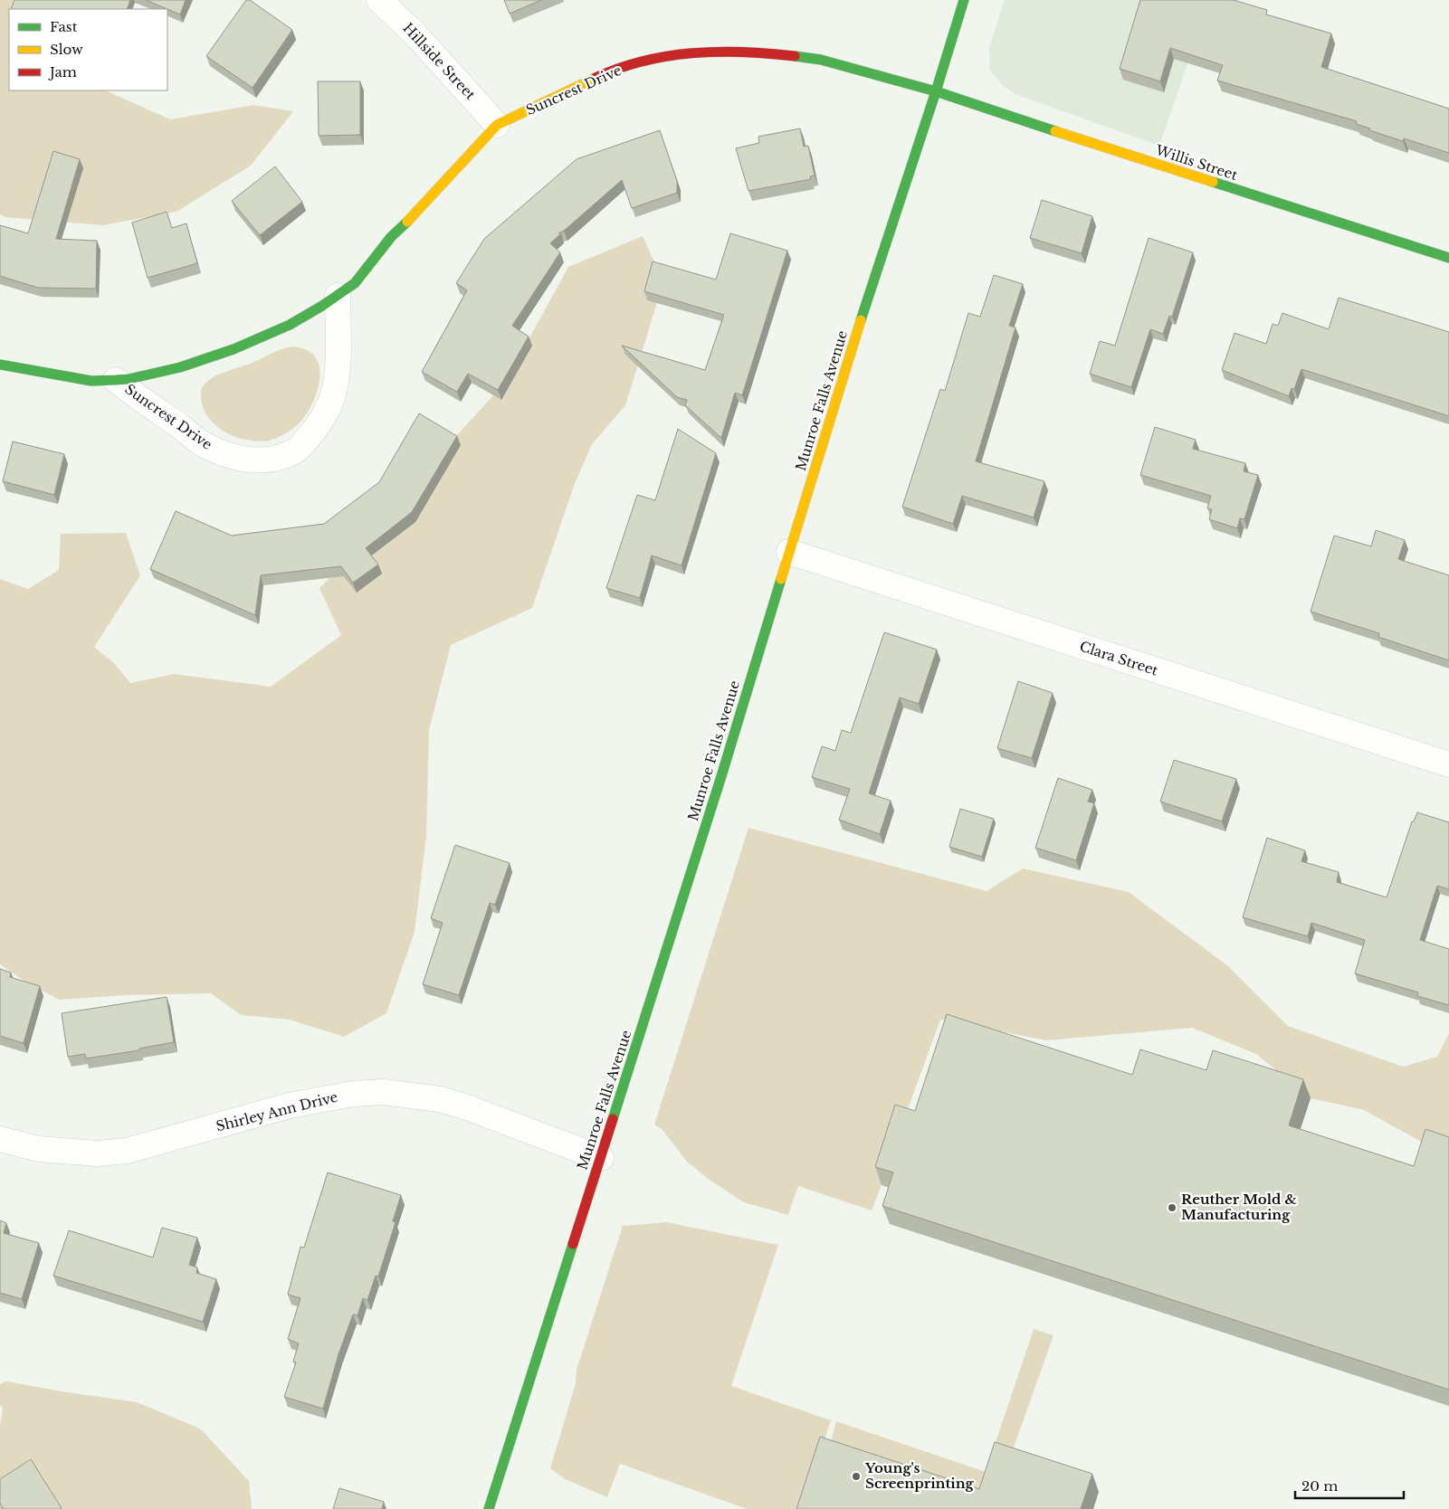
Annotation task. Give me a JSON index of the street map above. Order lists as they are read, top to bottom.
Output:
{
  "streets": {
    "street": [
      "Hillside Street",
      "Suncrest Drive",
      "Willis Street",
      "Munroe Falls Avenue",
      "Clara Street",
      "Shirley Ann Drive"
    ]
  },
  "crossings": [
    ["Hillside Street", "Suncrest Drive"],
    ["Suncrest Drive", "Willis Street"],
    ["Suncrest Drive", "Munroe Falls Avenue"],
    ["Willis Street", "Munroe Falls Avenue"],
    ["Munroe Falls Avenue", "Clara Street"],
    ["Munroe Falls Avenue", "Shirley Ann Drive"]
  ],
  "places": ["Reuther Mold & Manufacturing", "Young's Screenprinting"],
  "legend": ["Fast", "Slow", "Jam"],
  "scale_bar": "20 m"
}
